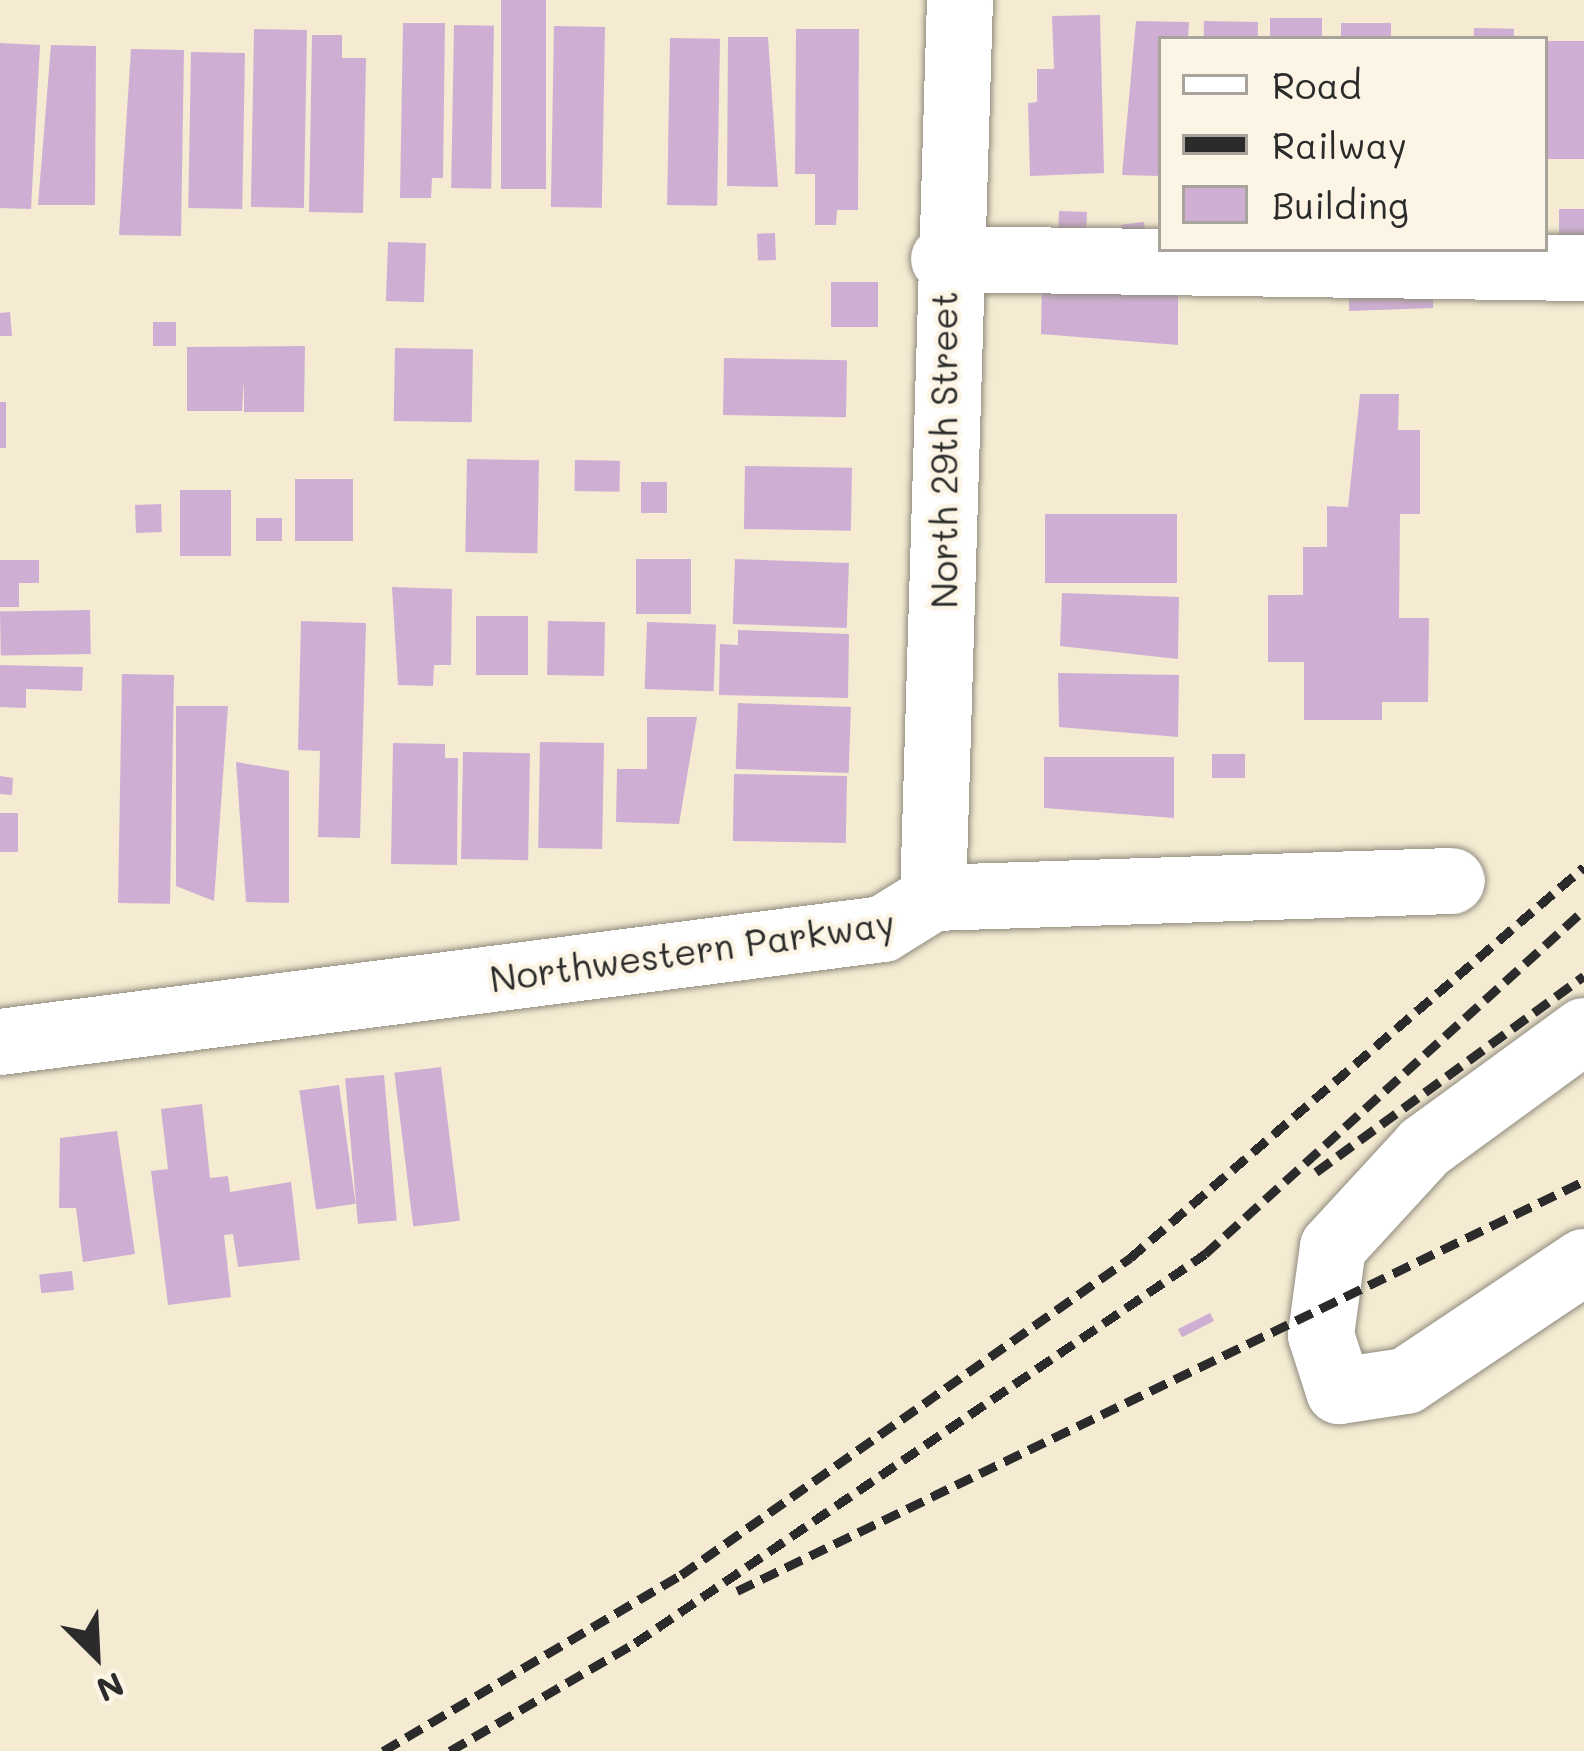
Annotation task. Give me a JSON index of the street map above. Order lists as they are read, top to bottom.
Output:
{
  "streets": {
    "street": ["North 29th Street", "Northwestern Parkway"]
  },
  "crossings": [
    ["North 29th Street", "Northwestern Parkway"]
  ],
  "legend": ["Road", "Railway", "Building"],
  "north": "bottom right"
}
